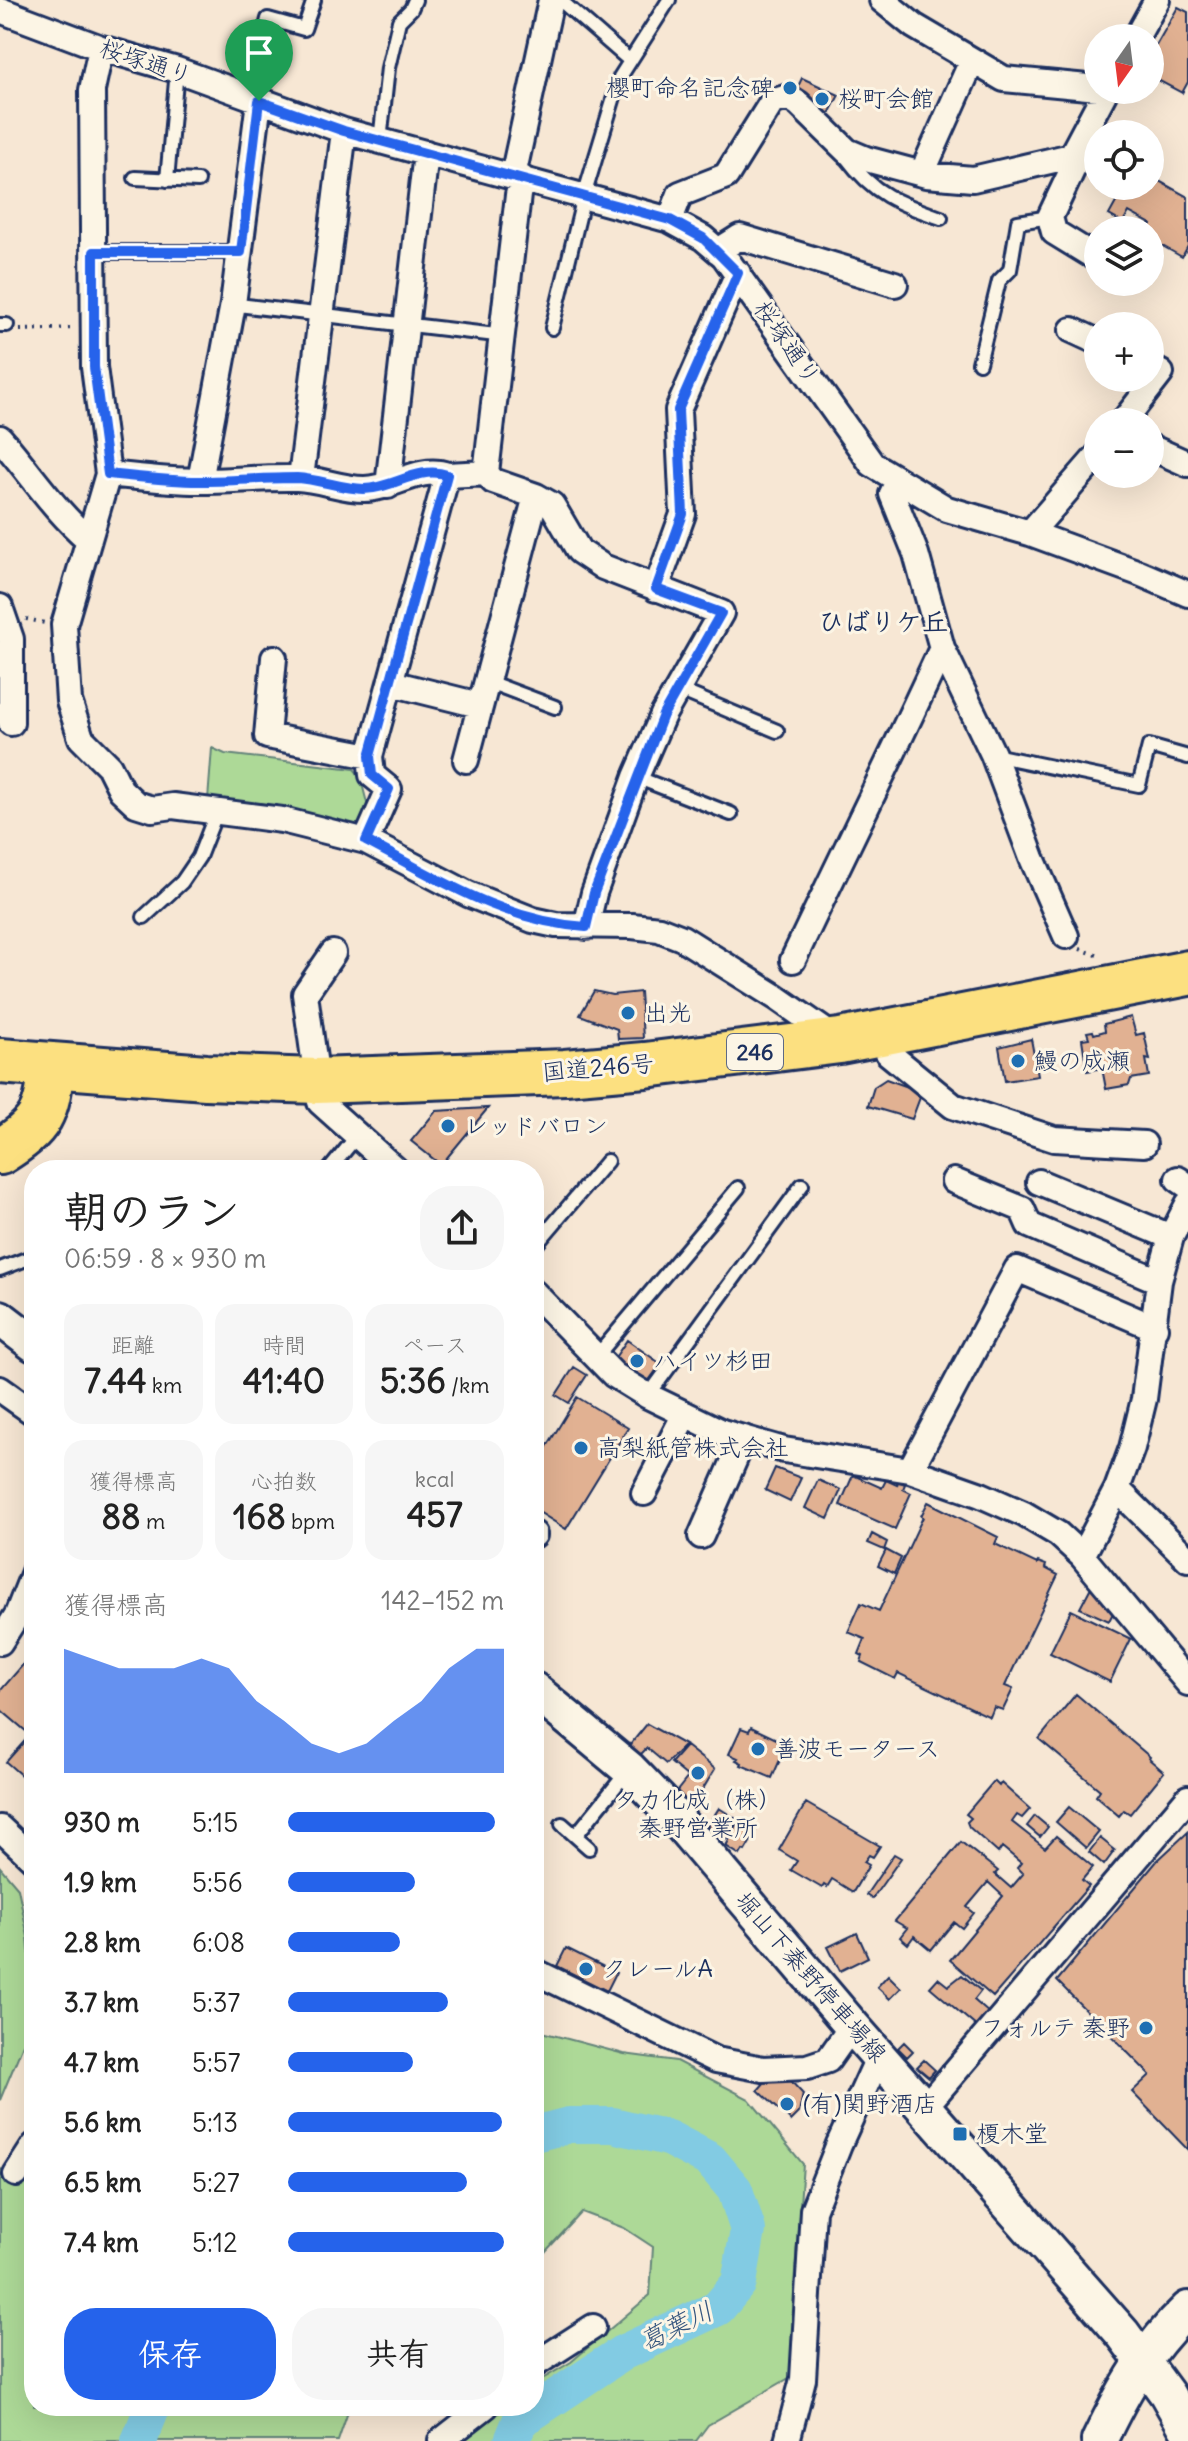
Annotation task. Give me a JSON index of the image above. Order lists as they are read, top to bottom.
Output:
{
  "streets": {
    "highway": ["246", "国道246号"],
    "main road": ["堀山下秦野停車場線"],
    "street": ["桜塚通り"]
  },
  "districts": ["ひばりケ丘"],
  "water": ["葛葉川"],
  "places": {
    "other": [
      "櫻町命名記念碑",
      "桜町会館",
      "出光",
      "鰻の成瀬",
      "レッドバロン",
      "ハイツ杉田",
      "高梨紙管株式会社",
      "善波モータース",
      "タカ化成（株） 秦野営業所",
      "クレールA",
      "フォルテ 秦野",
      "(有)関野酒店"
    ],
    "transit": ["榎木堂"]
  },
  "north": "bottom",
  "page": {
    "map_buttons": ["+", "−"],
    "heading": ["朝のラン", "06:59 · 8 × 930 m"],
    "stats": [
      ["距離", "7.44 km"],
      ["時間", "41:40"],
      ["ペース", "5:36 /km"],
      ["獲得標高", "88 m"],
      ["心拍数", "168 bpm"],
      ["kcal", "457"]
    ],
    "chart": ["獲得標高", "142–152 m"],
    "list": [
      {
        "name": "930 m",
        "note": "5:15"
      },
      {
        "name": "1.9 km",
        "note": "5:56"
      },
      {
        "name": "2.8 km",
        "note": "6:08"
      },
      {
        "name": "3.7 km",
        "note": "5:37"
      },
      {
        "name": "4.7 km",
        "note": "5:57"
      },
      {
        "name": "5.6 km",
        "note": "5:13"
      },
      {
        "name": "6.5 km",
        "note": "5:27"
      },
      {
        "name": "7.4 km",
        "note": "5:12"
      }
    ],
    "buttons": ["保存", "共有"]
  }
}
